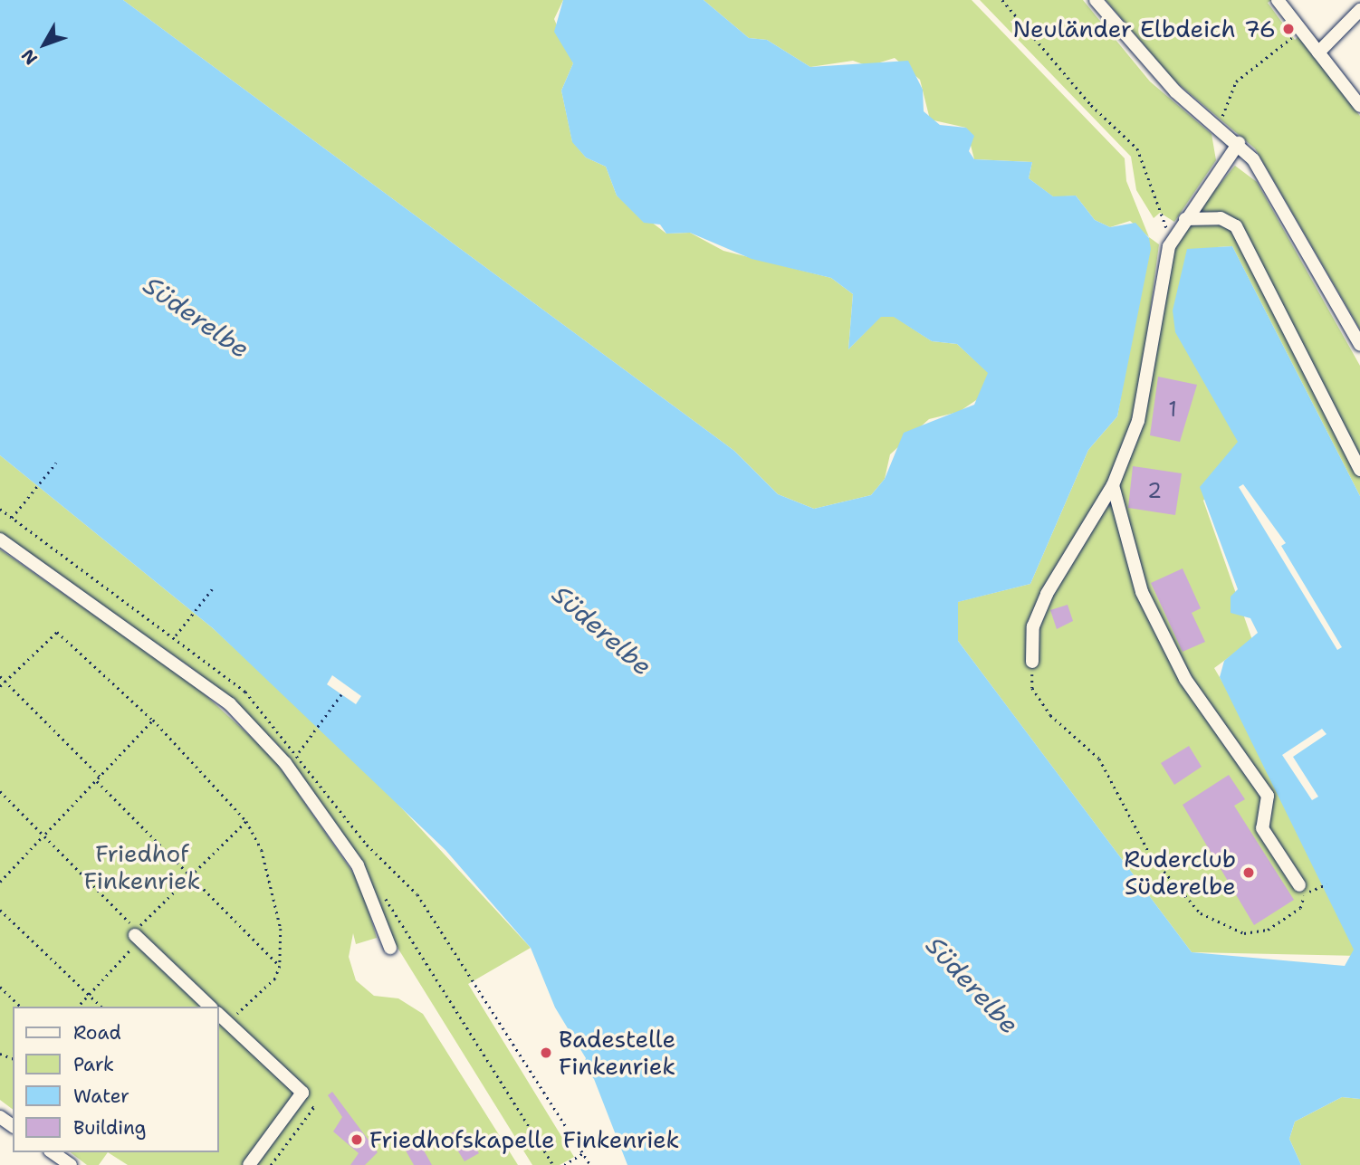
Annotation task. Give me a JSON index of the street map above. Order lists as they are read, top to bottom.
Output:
{
  "water": ["Süderelbe"],
  "parks": ["Friedhof Finkenriek"],
  "places": [
    "Neuländer Elbdeich 76",
    "Ruderclub Süderelbe",
    "Badestelle Finkenriek",
    "Friedhofskapelle Finkenriek"
  ],
  "house_numbers": ["1", "2"],
  "legend": [
    "Road",
    "Park",
    "Water",
    "Building"
  ],
  "north": "bottom left"
}
